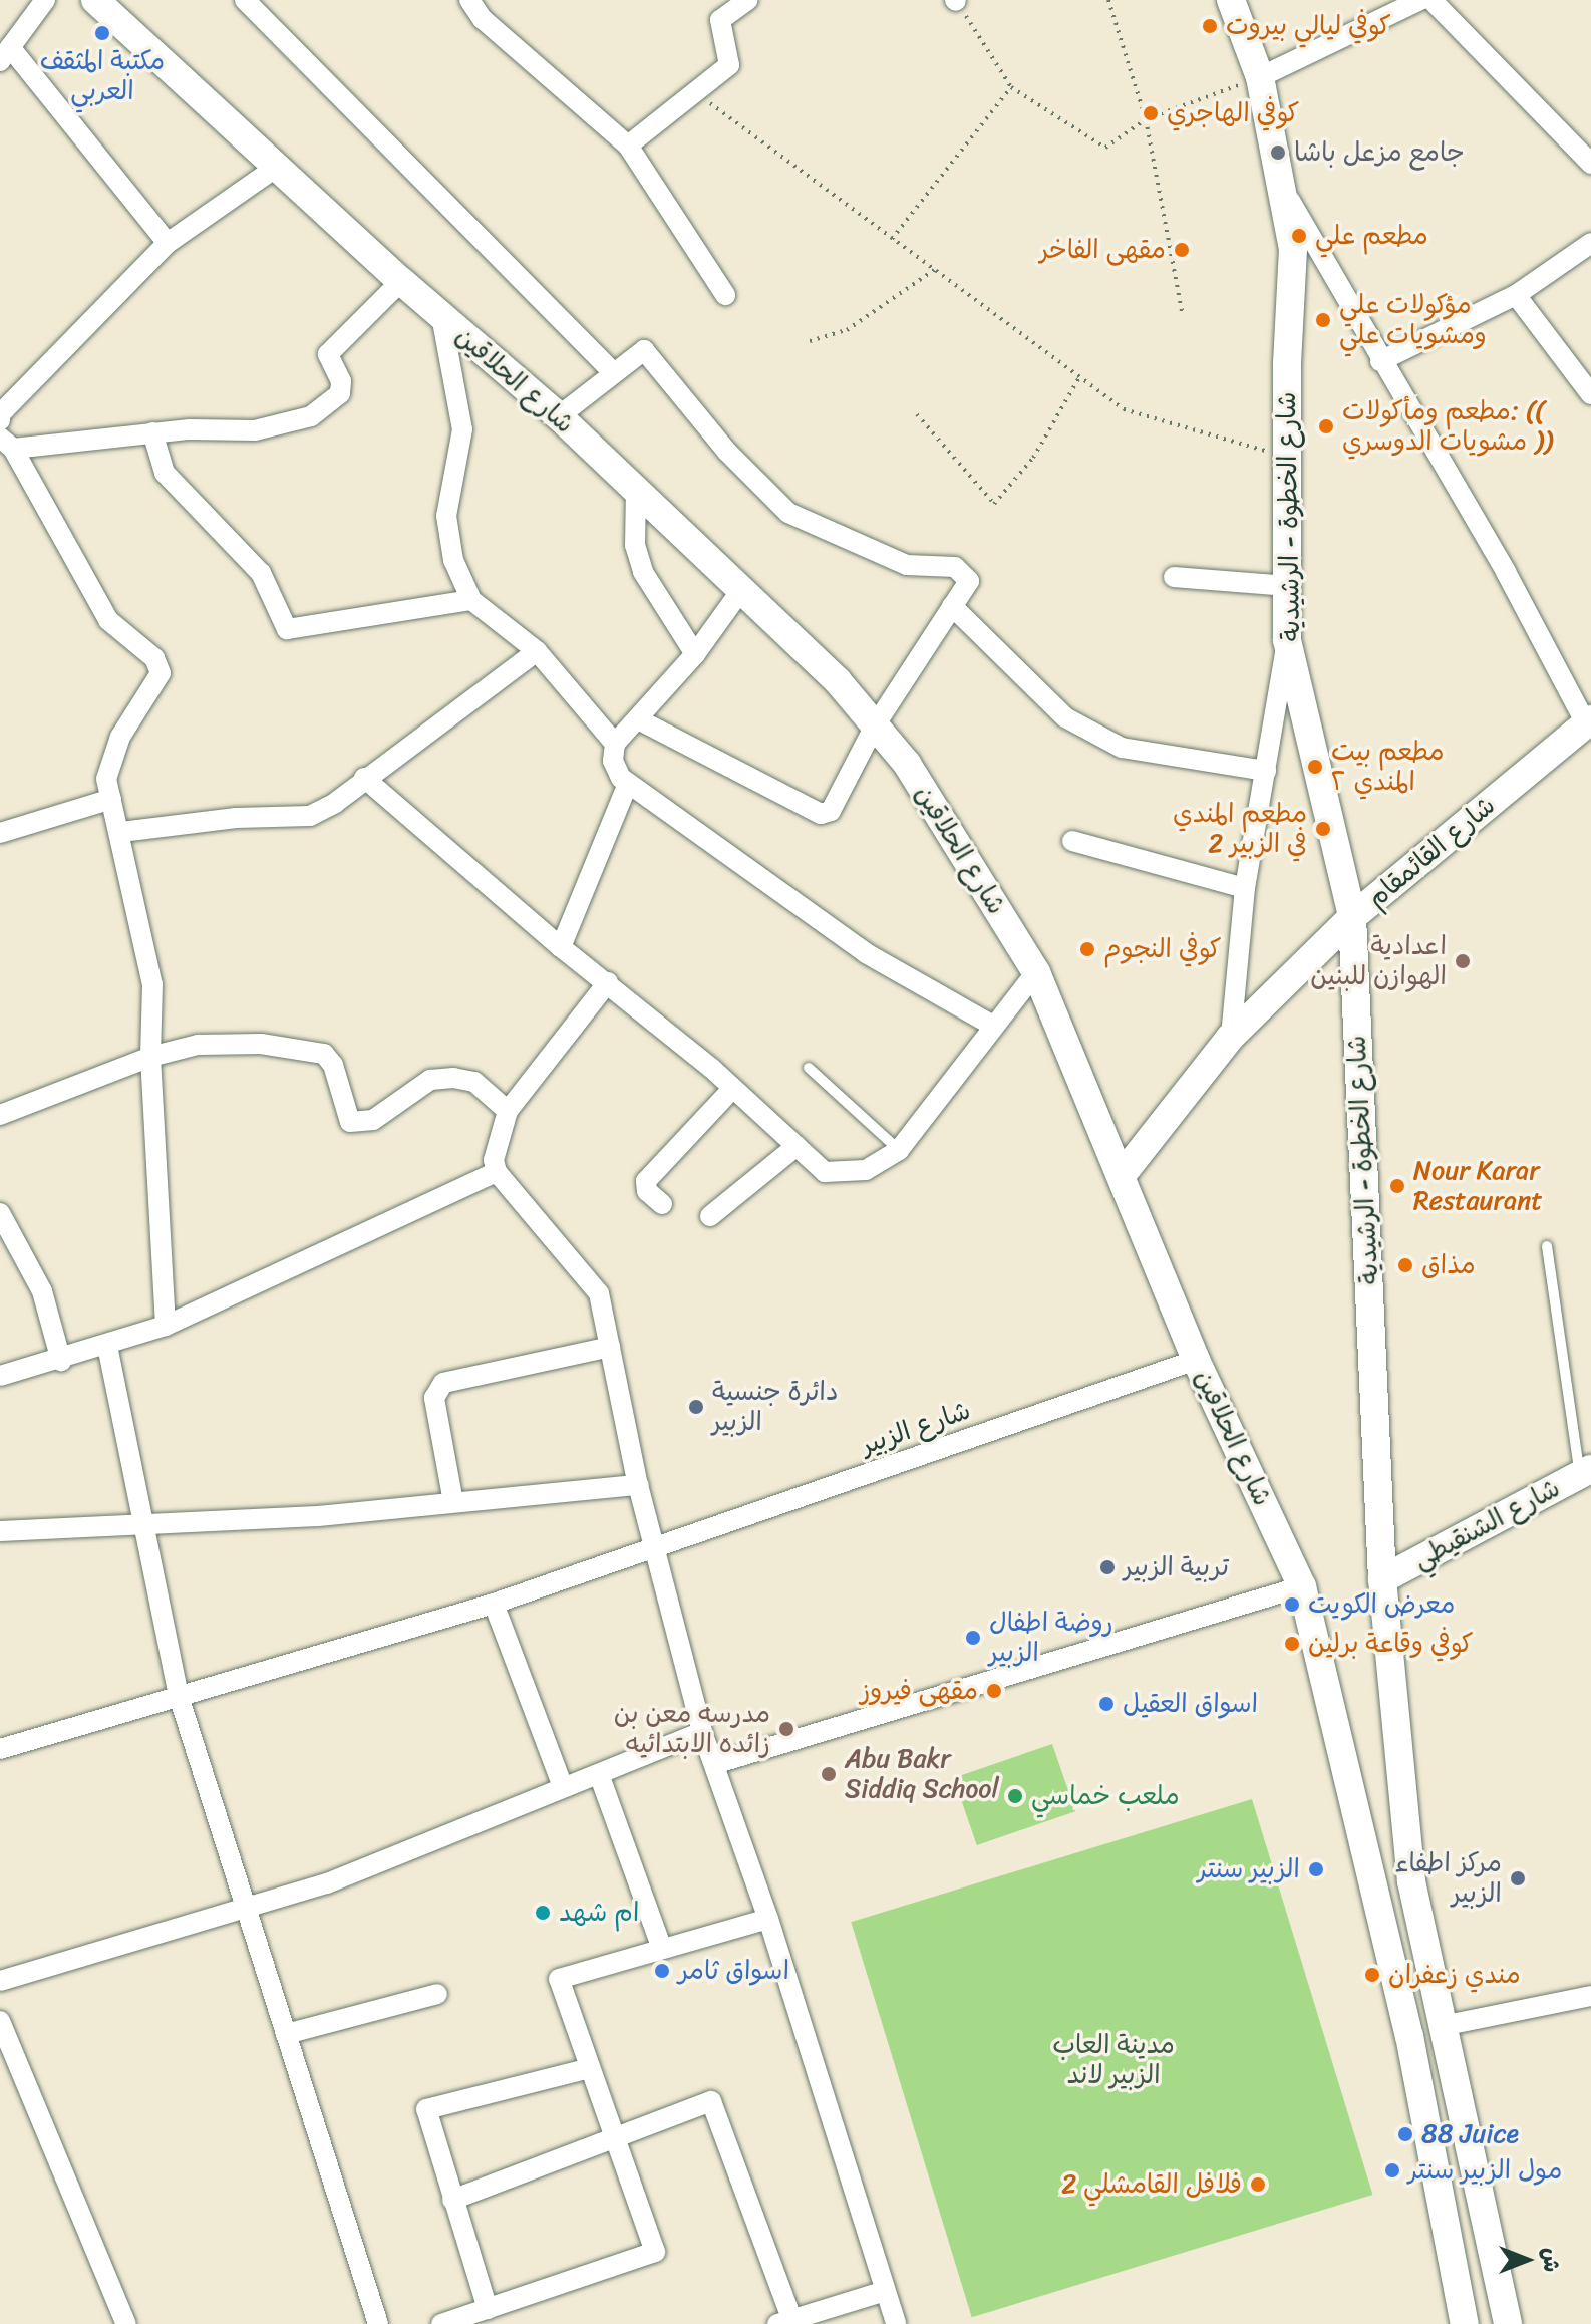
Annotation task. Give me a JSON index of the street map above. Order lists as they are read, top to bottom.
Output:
{
  "streets": {
    "main road": [
      "شارع الحلاقين",
      "شارع الخطوة - الرشيدية",
      "شارع القائمقام",
      "شارع الشنقيطي"
    ],
    "street": ["شارع الزبير"]
  },
  "crossings": [
    ["شارع الحلاقين", "شارع القائمقام"],
    ["شارع الحلاقين", "شارع الزبير"],
    ["شارع الخطوة - الرشيدية", "شارع القائمقام"],
    ["شارع الخطوة - الرشيدية", "شارع الشنقيطي"]
  ],
  "parks": ["مدينة العاب الزبير لاند"],
  "places": [
    "كوفي ليالي بيروت",
    "مكتبة المثقف العربي",
    "كوفي الهاجري",
    "جامع مزعل باشا",
    "مطعم علي",
    "مقهى الفاخر",
    "مؤكولات علي ومشويات علي",
    "مطعم ومأكولات: (( مشويات الدوسري ))",
    "مطعم بيت المندي ٢",
    "مطعم المندي 2 في الزبير",
    "كوفي النجوم",
    "اعدادية الهوازن للبنين",
    "Nour Karar Restaurant",
    "مذاق",
    "دائرة جنسية الزبير",
    "تربية الزبير",
    "معرض الكويت",
    "روضة اطفال الزبير",
    "كوفي وقاعة برلين",
    "مقهى فيروز",
    "اسواق العقيل",
    "مدرسه معن بن زائده الابتدائيه",
    "Abu Bakr Siddiq School",
    "ملعب خماسي",
    "الزبير سنتر",
    "مركز اطفاء الزبير",
    "ام شهد",
    "اسواق ثامر",
    "مندي زعفران",
    "88 Juice",
    "مول الزبير سنتر",
    "فلافل القامشلي 2"
  ],
  "north": "right"
}
